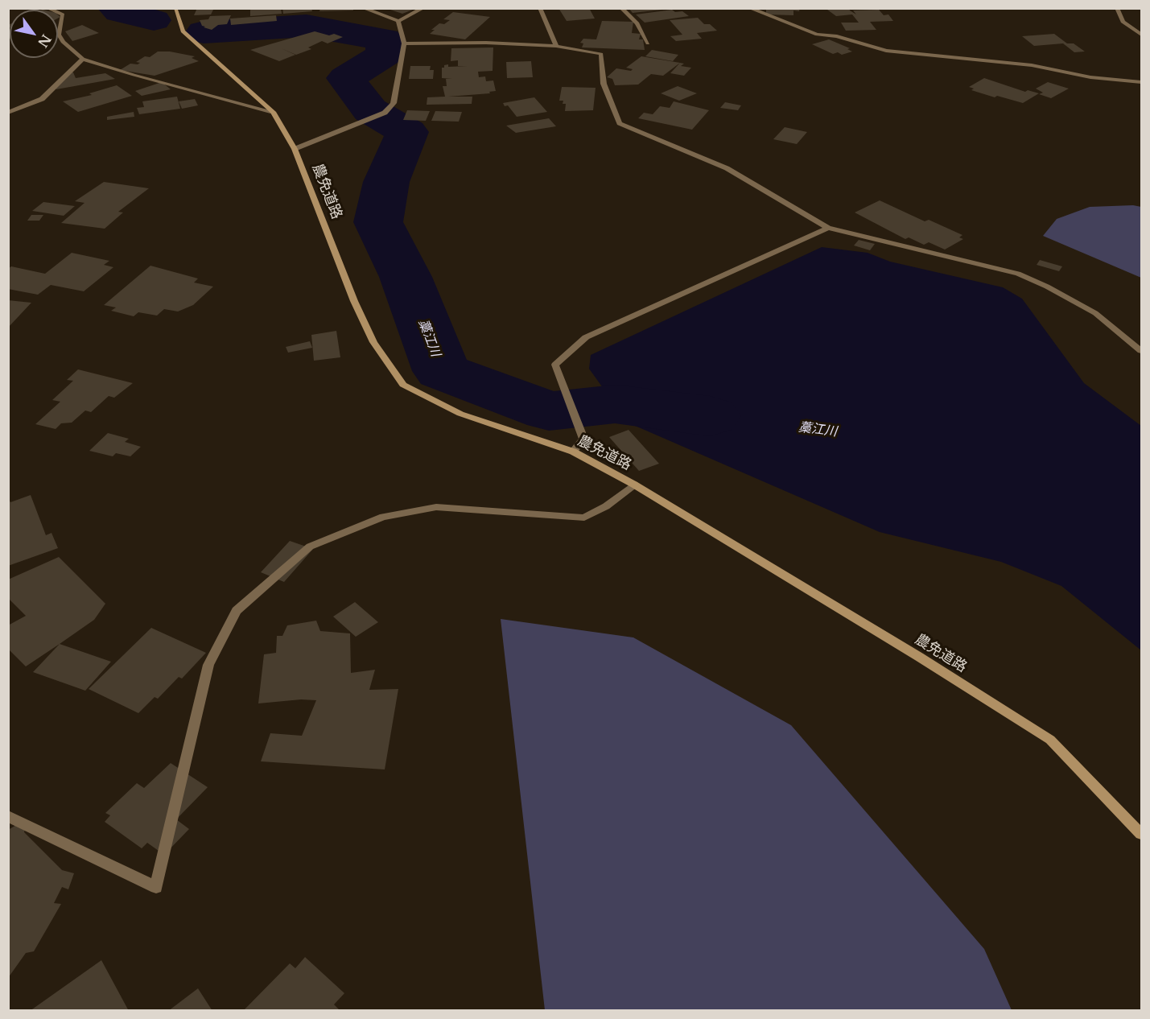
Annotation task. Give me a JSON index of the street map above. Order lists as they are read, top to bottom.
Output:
{
  "streets": {
    "street": ["農免道路"]
  },
  "water": ["藁江川"],
  "north": "bottom right"
}
